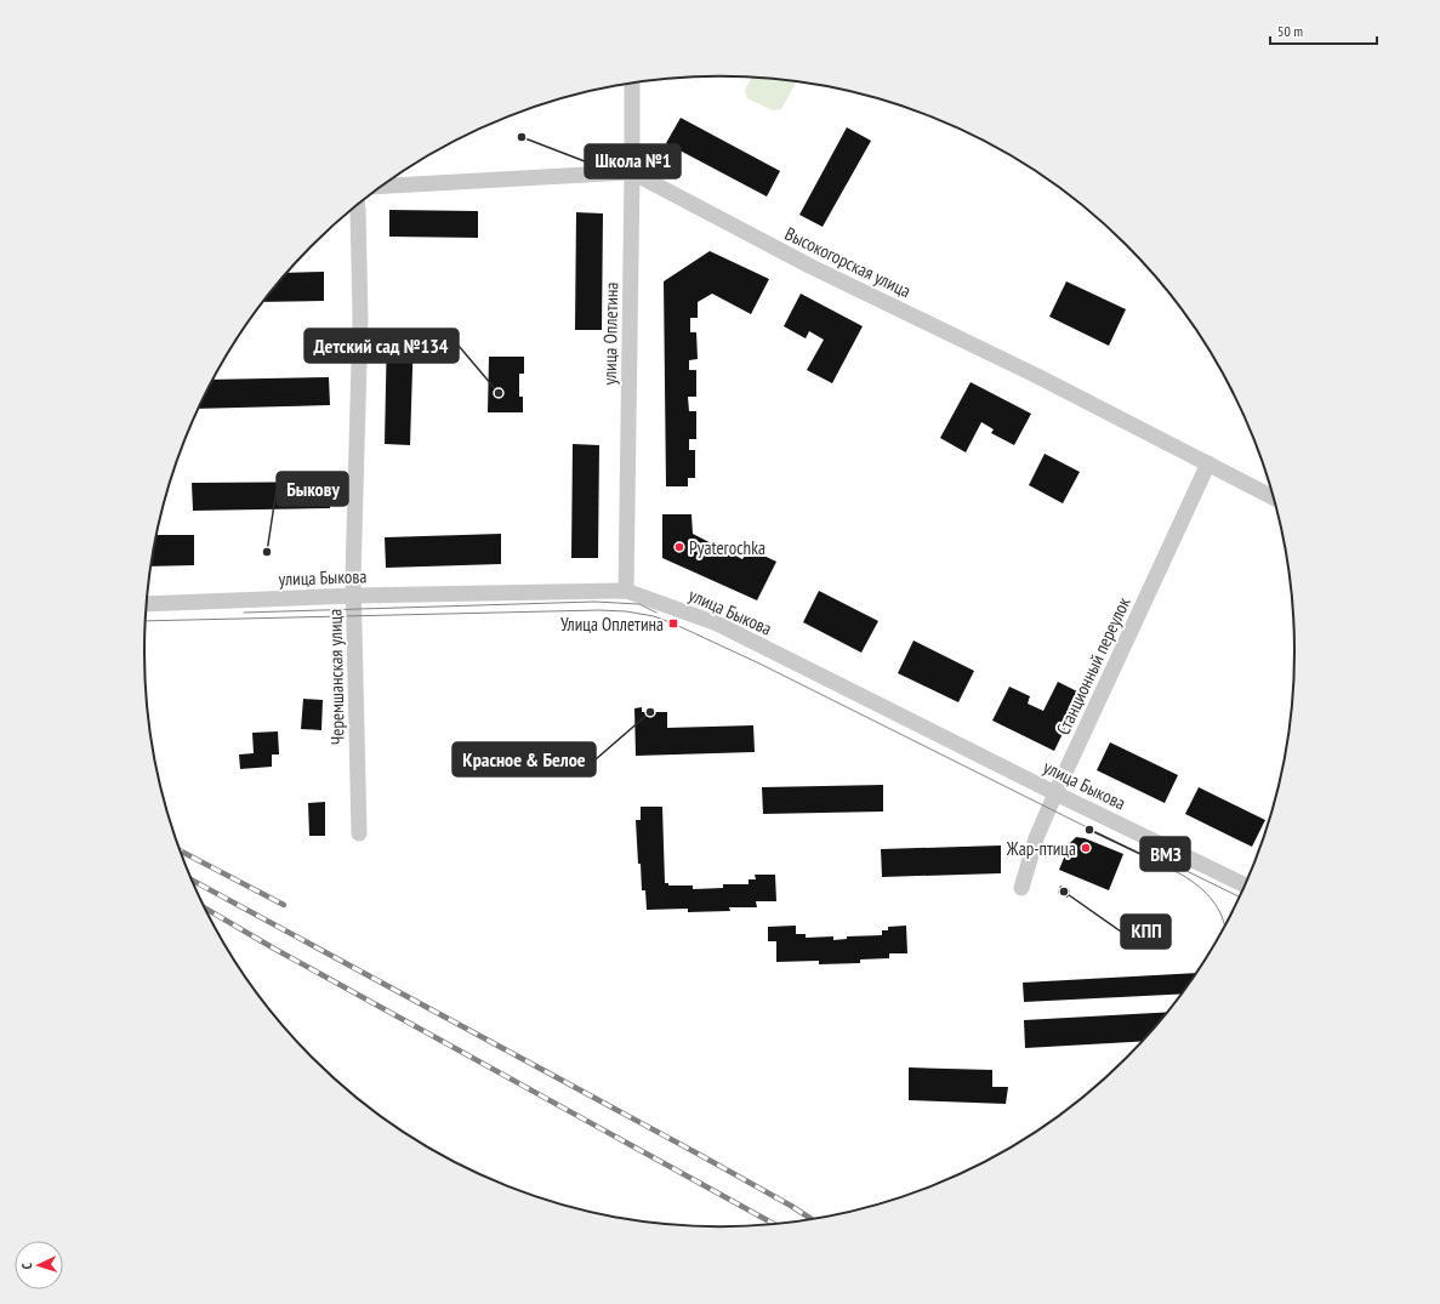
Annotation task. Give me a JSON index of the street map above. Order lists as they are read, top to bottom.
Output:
{
  "streets": {
    "street": [
      "Высокогорская улица",
      "улица Оплетина",
      "улица Быкова",
      "Станционный переулок",
      "Черемшанская улица"
    ]
  },
  "crossings": [
    ["Высокогорская улица", "улица Оплетина"],
    ["Высокогорская улица", "Станционный переулок"],
    ["улица Оплетина", "улица Быкова"],
    ["улица Быкова", "Станционный переулок"],
    ["улица Быкова", "Черемшанская улица"]
  ],
  "places": {
    "other": [
      "Школа №1",
      "Детский сад №134",
      "Pyaterochka",
      "Быкову",
      "Красное & Белое",
      "ВМЗ",
      "Жар-птица",
      "КПП"
    ],
    "transit": ["Улица Оплетина"]
  },
  "scale_bar": "50 m",
  "north": "left"
}
